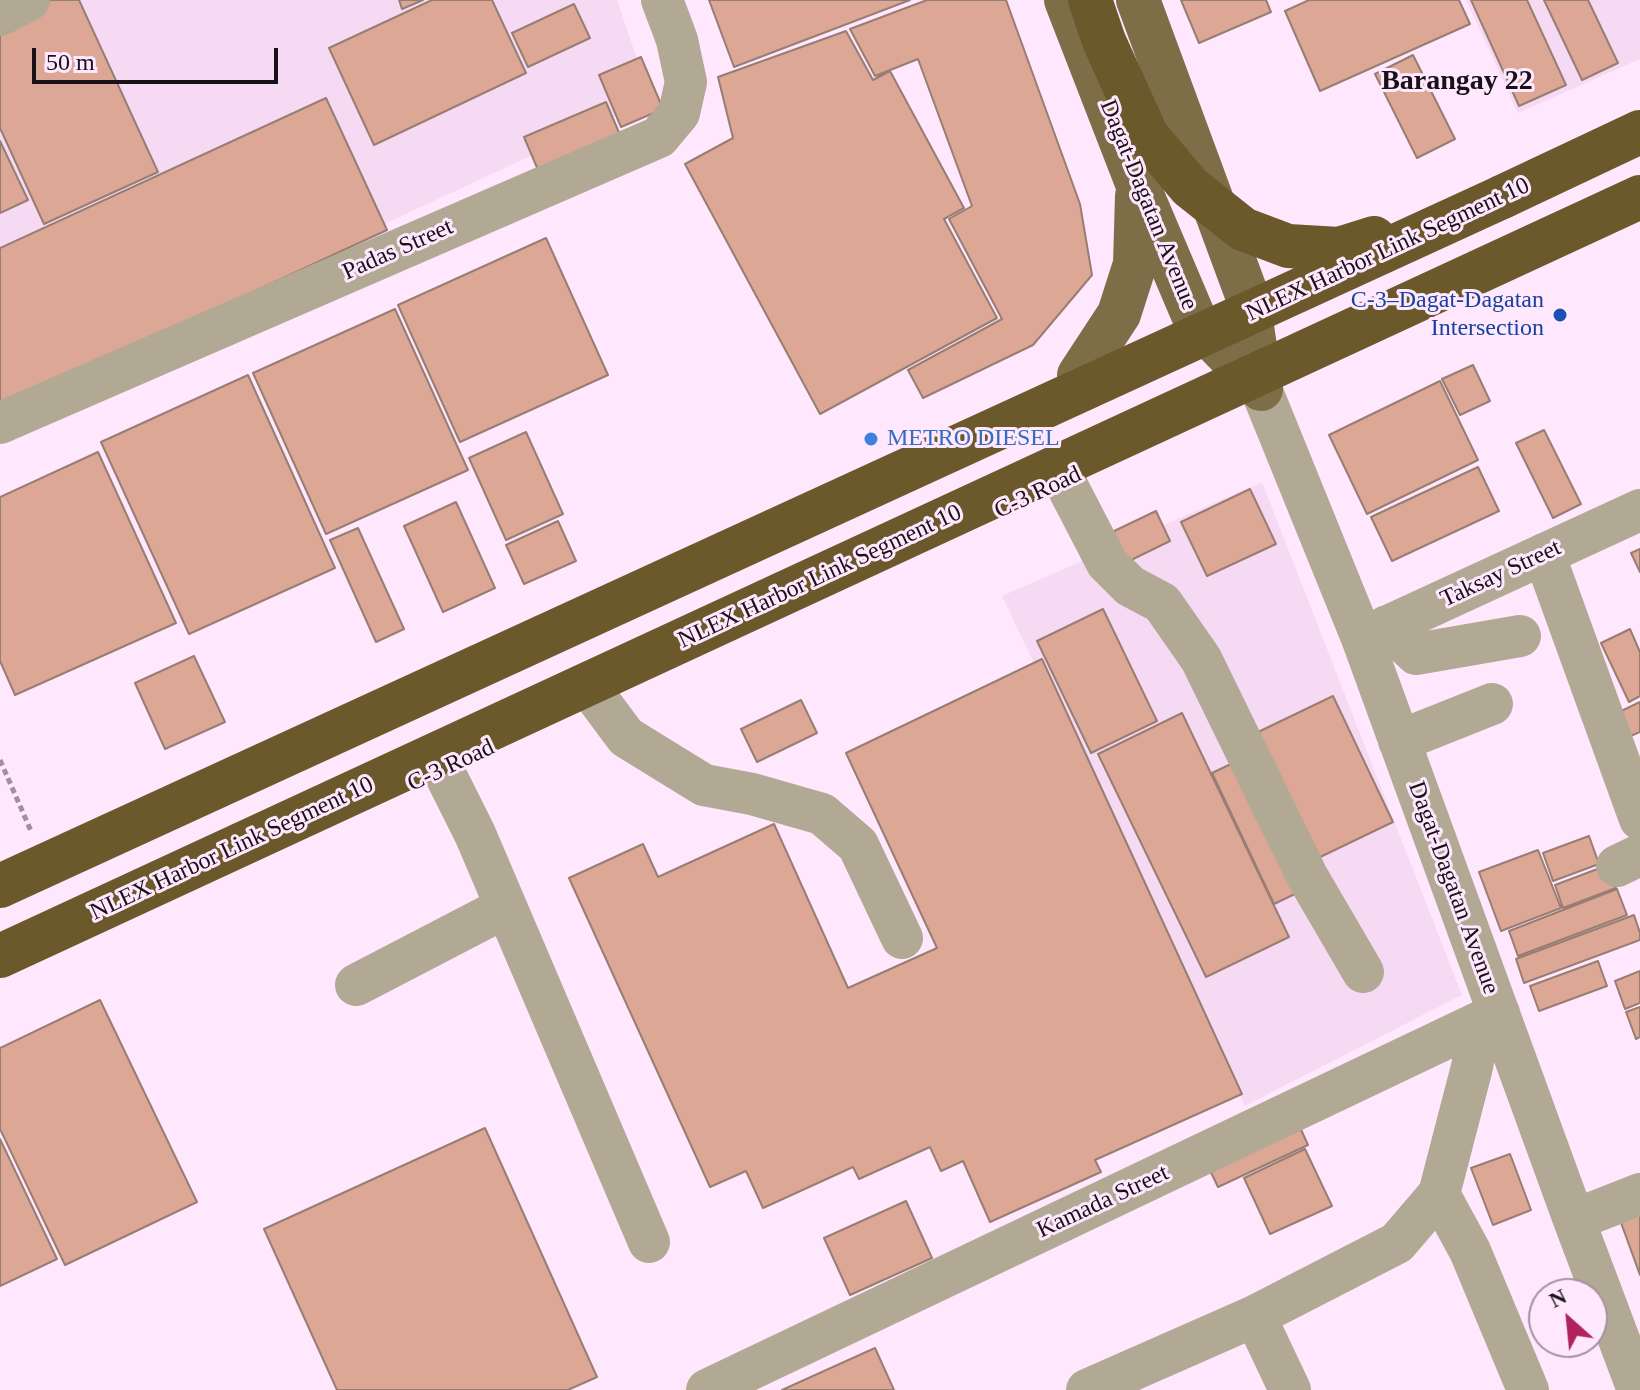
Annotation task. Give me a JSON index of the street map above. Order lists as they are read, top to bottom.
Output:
{
  "streets": {
    "highway": ["NLEX Harbor Link Segment 10"],
    "main road": ["Dagat-Dagatan Avenue", "C-3 Road"],
    "street": ["Padas Street", "Taksay Street", "Kamada Street"]
  },
  "crossings": [
    ["Dagat-Dagatan Avenue", "C-3 Road"],
    ["Dagat-Dagatan Avenue", "Taksay Street"],
    ["Dagat-Dagatan Avenue", "Kamada Street"]
  ],
  "districts": ["Barangay 22"],
  "places": ["C-3–Dagat-Dagatan Intersection", "METRO DIESEL"],
  "scale_bar": "50 m",
  "north": "top left"
}
